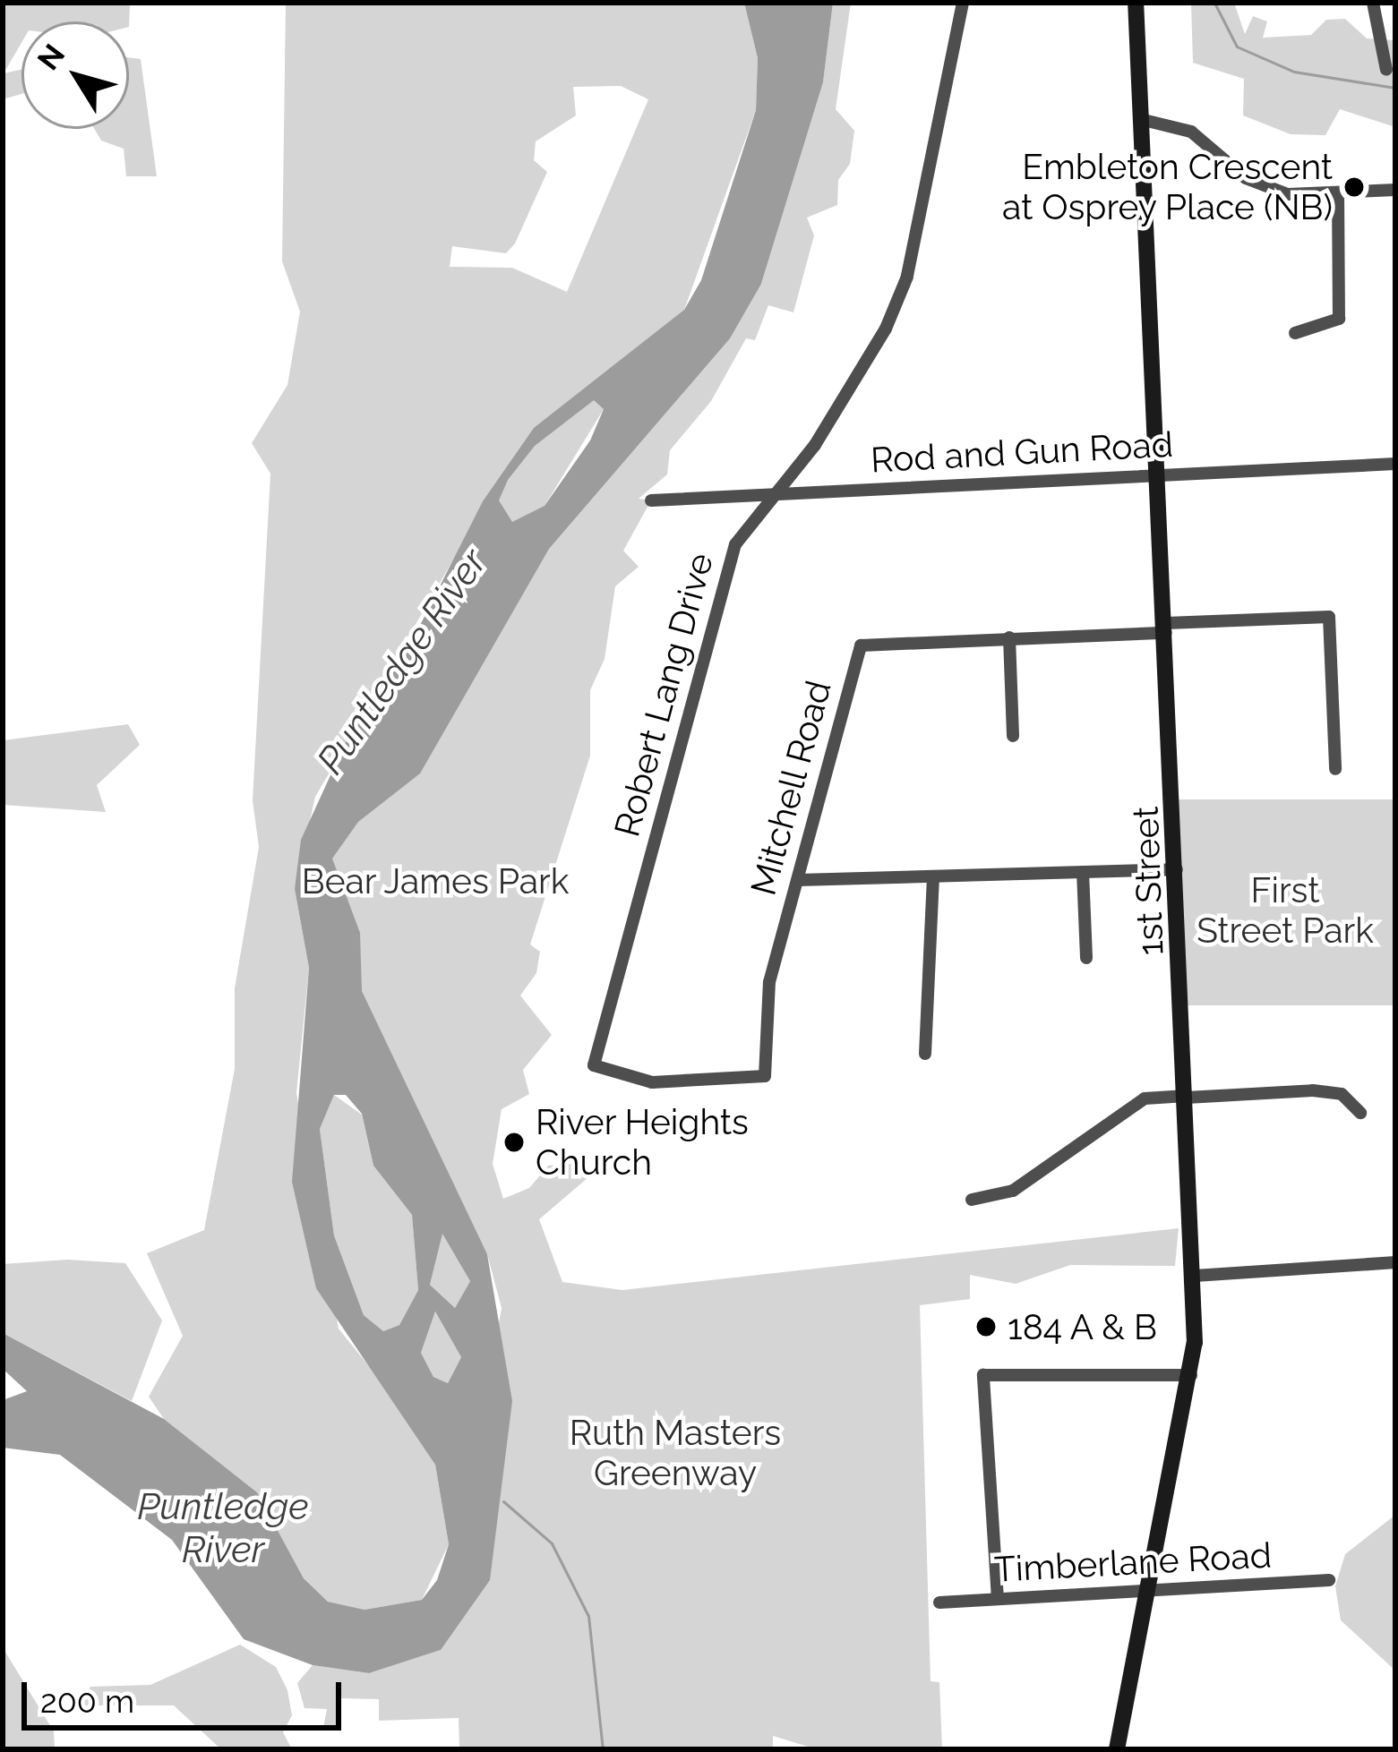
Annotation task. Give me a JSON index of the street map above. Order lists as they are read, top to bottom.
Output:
{
  "streets": {
    "street": [
      "Rod and Gun Road",
      "Robert Lang Drive",
      "Mitchell Road",
      "1st Street",
      "Timberlane Road"
    ]
  },
  "crossings": [
    ["Rod and Gun Road", "Robert Lang Drive"],
    ["Rod and Gun Road", "1st Street"],
    ["Robert Lang Drive", "Mitchell Road"],
    ["Mitchell Road", "1st Street"],
    ["1st Street", "Timberlane Road"]
  ],
  "water": ["Puntledge River"],
  "parks": ["Bear James Park", "First Street Park", "Ruth Masters Greenway"],
  "places": ["Embleton Crescent at Osprey Place (NB)", "River Heights Church", "184 A & B"],
  "scale_bar": "200 m",
  "north": "top left"
}
